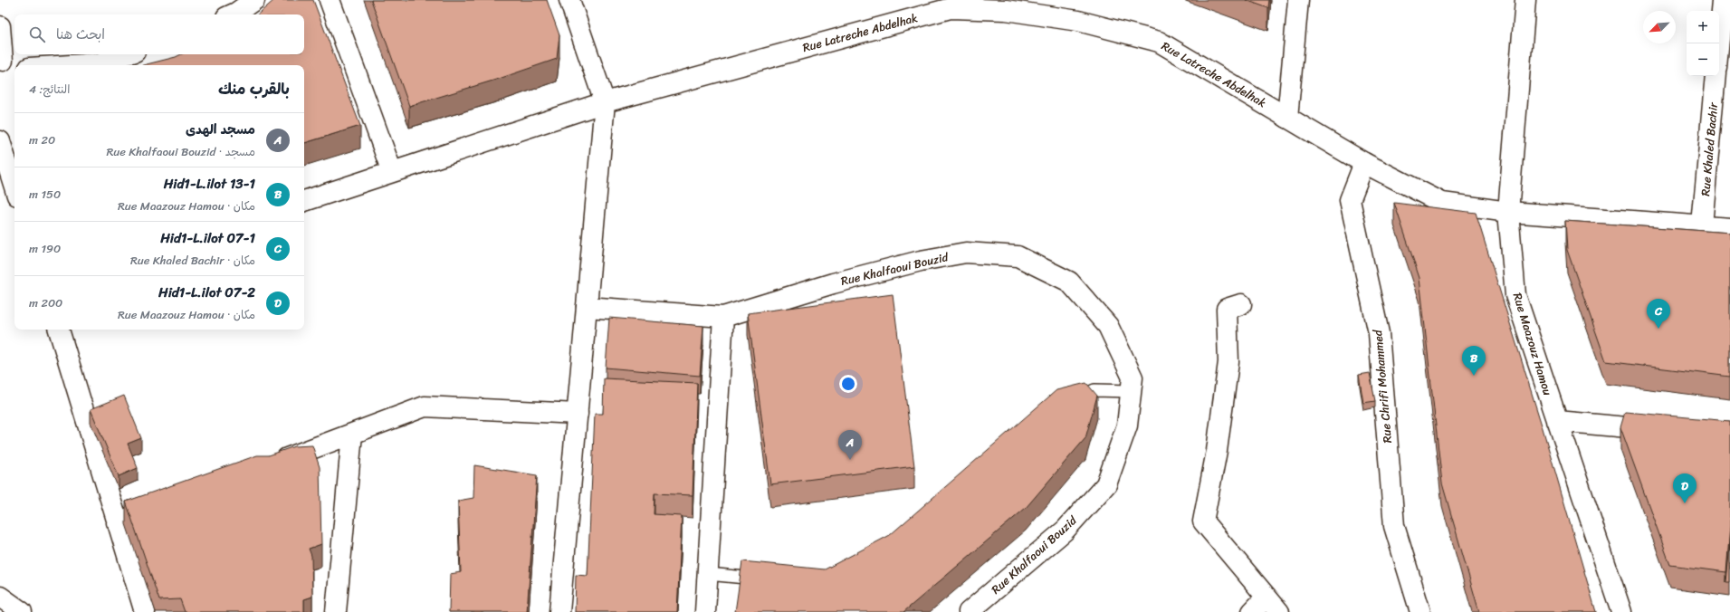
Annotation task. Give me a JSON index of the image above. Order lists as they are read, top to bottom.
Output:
{
  "streets": {
    "street": [
      "Rue Latreche Abdelhak",
      "Rue Khaled Bachir",
      "Rue Khalfaoui Bouzid",
      "Rue Maazouz Hamou",
      "Rue Chrifi Mohammed"
    ]
  },
  "crossings": [
    ["Rue Latreche Abdelhak", "Rue Khaled Bachir"],
    ["Rue Latreche Abdelhak", "Rue Maazouz Hamou"],
    ["Rue Latreche Abdelhak", "Rue Chrifi Mohammed"]
  ],
  "north": "bottom left",
  "page": {
    "map_buttons": ["+", "−"],
    "search": "ابحث هنا",
    "heading": ["بالقرب منك", "النتائج: 4"],
    "list": [
      {
        "mark": "A",
        "name": "مسجد الهدى",
        "note": "مسجد · Rue Khalfaoui Bouzid",
        "value": "20 m"
      },
      {
        "mark": "B",
        "name": "Hid1-L.ilot 13-1",
        "note": "مكان · Rue Maazouz Hamou",
        "value": "150 m"
      },
      {
        "mark": "C",
        "name": "Hid1-L.ilot 07-1",
        "note": "مكان · Rue Khaled Bachir",
        "value": "190 m"
      },
      {
        "mark": "D",
        "name": "Hid1-L.ilot 07-2",
        "note": "مكان · Rue Maazouz Hamou",
        "value": "200 m"
      }
    ],
    "pins": [
      "C",
      "B",
      "A",
      "D"
    ]
  }
}
